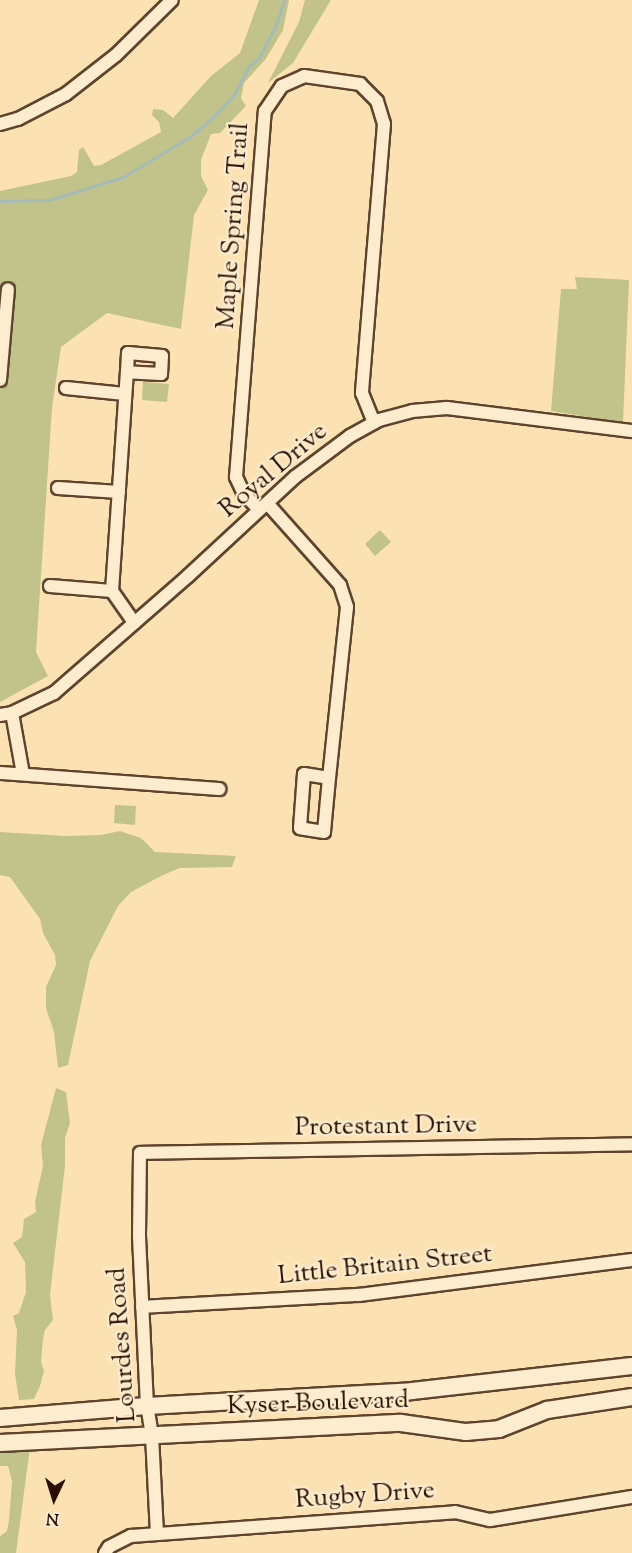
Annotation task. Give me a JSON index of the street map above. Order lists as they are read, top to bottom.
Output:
{
  "streets": {
    "street": [
      "Maple Spring Trail",
      "Royal Drive",
      "Protestant Drive",
      "Little Britain Street",
      "Lourdes Road",
      "Kyser Boulevard",
      "Rugby Drive"
    ]
  },
  "crossings": [
    ["Maple Spring Trail", "Royal Drive"],
    ["Protestant Drive", "Lourdes Road"],
    ["Little Britain Street", "Lourdes Road"],
    ["Lourdes Road", "Kyser Boulevard"],
    ["Lourdes Road", "Rugby Drive"]
  ],
  "north": "bottom"
}
